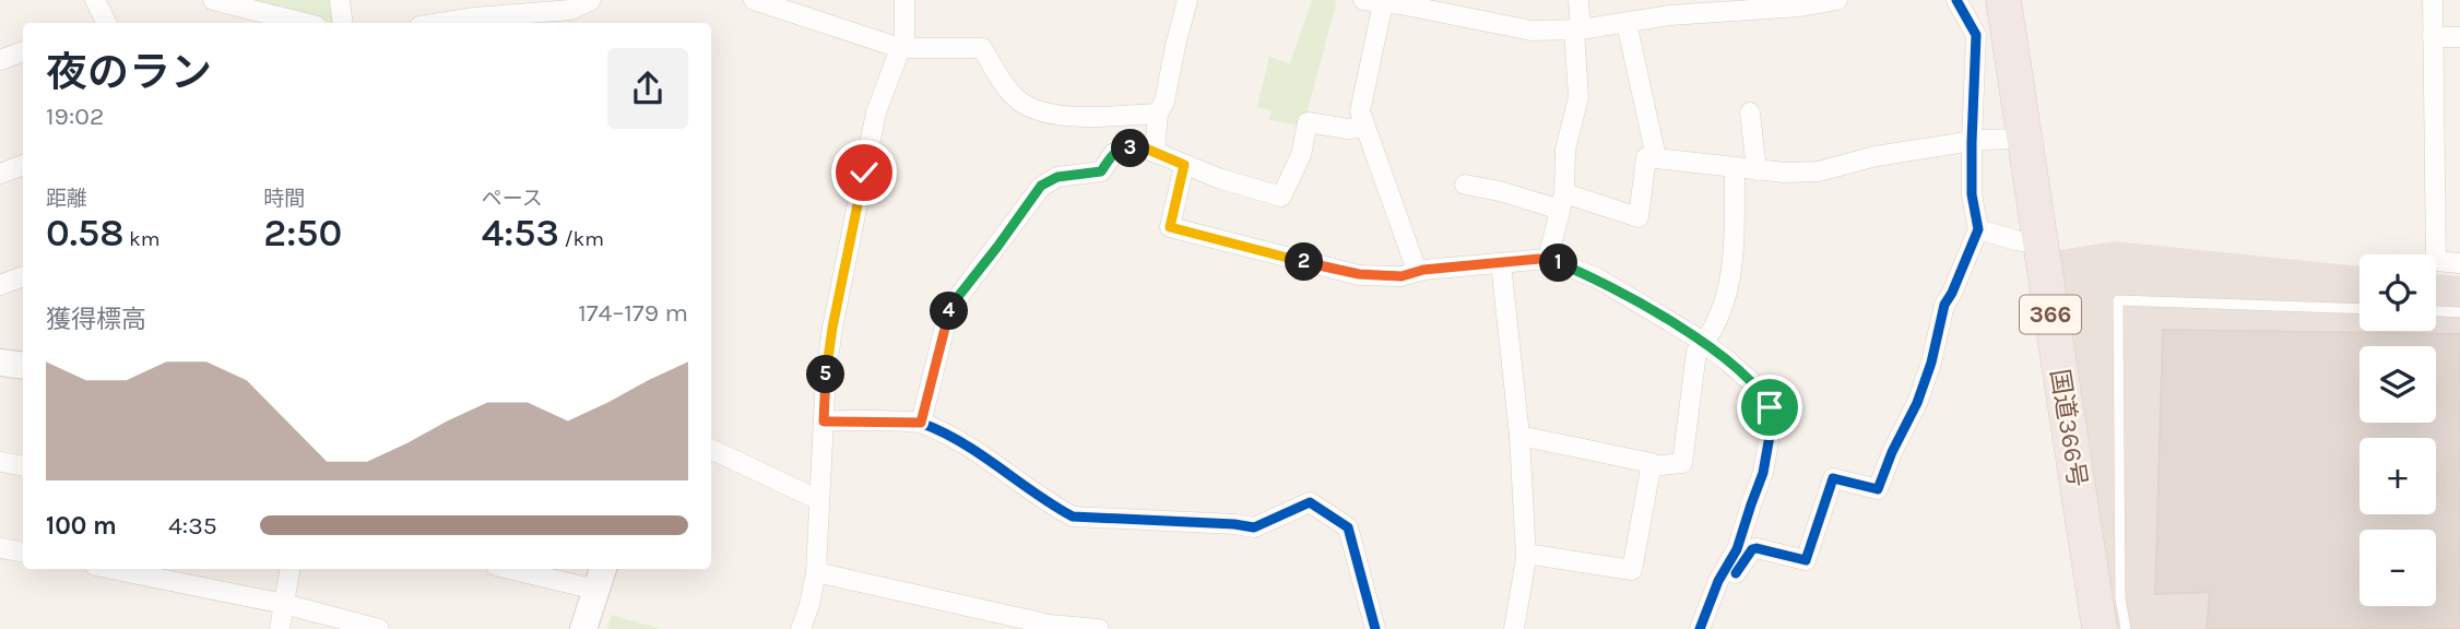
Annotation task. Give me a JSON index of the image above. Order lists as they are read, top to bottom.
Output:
{
  "streets": {
    "highway": ["366", "国道366号"]
  },
  "page": {
    "heading": ["夜のラン", "19:02"],
    "pins": [
      "3",
      "2",
      "1",
      "4",
      "5"
    ],
    "stats": [
      ["距離", "0.58 km"],
      ["時間", "2:50"],
      ["ペース", "4:53 /km"]
    ],
    "map_buttons": ["+", "−"],
    "chart": ["獲得標高", "174–179 m"],
    "list": [
      {
        "name": "100 m",
        "note": "4:35"
      }
    ]
  }
}
